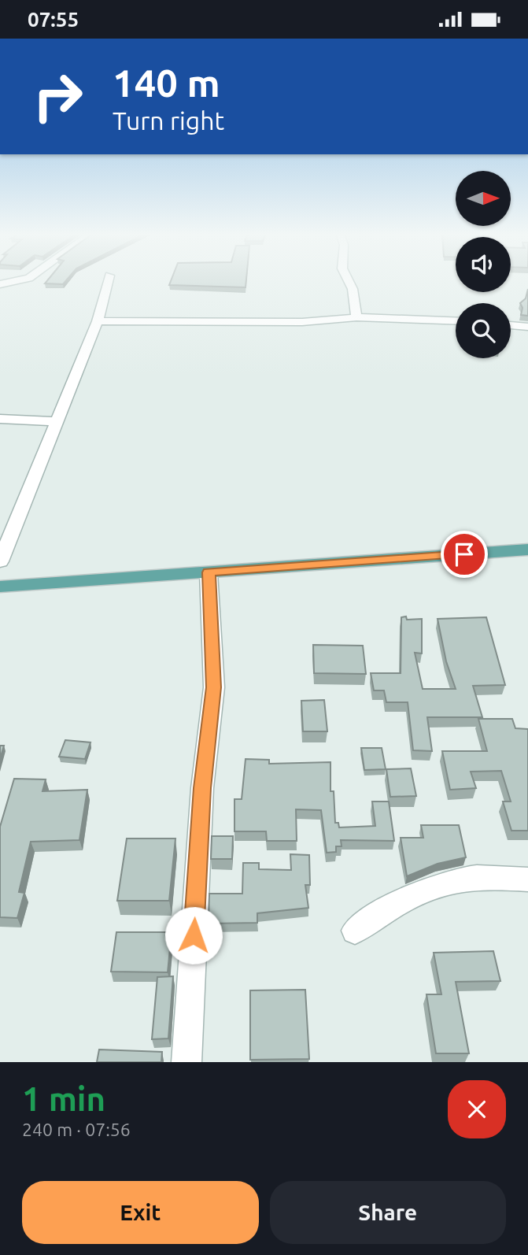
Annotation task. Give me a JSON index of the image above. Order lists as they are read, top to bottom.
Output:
{
  "north": "right",
  "page": {
    "status": "07:55",
    "turn": ["140 m", "Turn right"],
    "heading": ["1 min", "240 m · 07:56"],
    "buttons": ["Exit", "Share"]
  }
}
